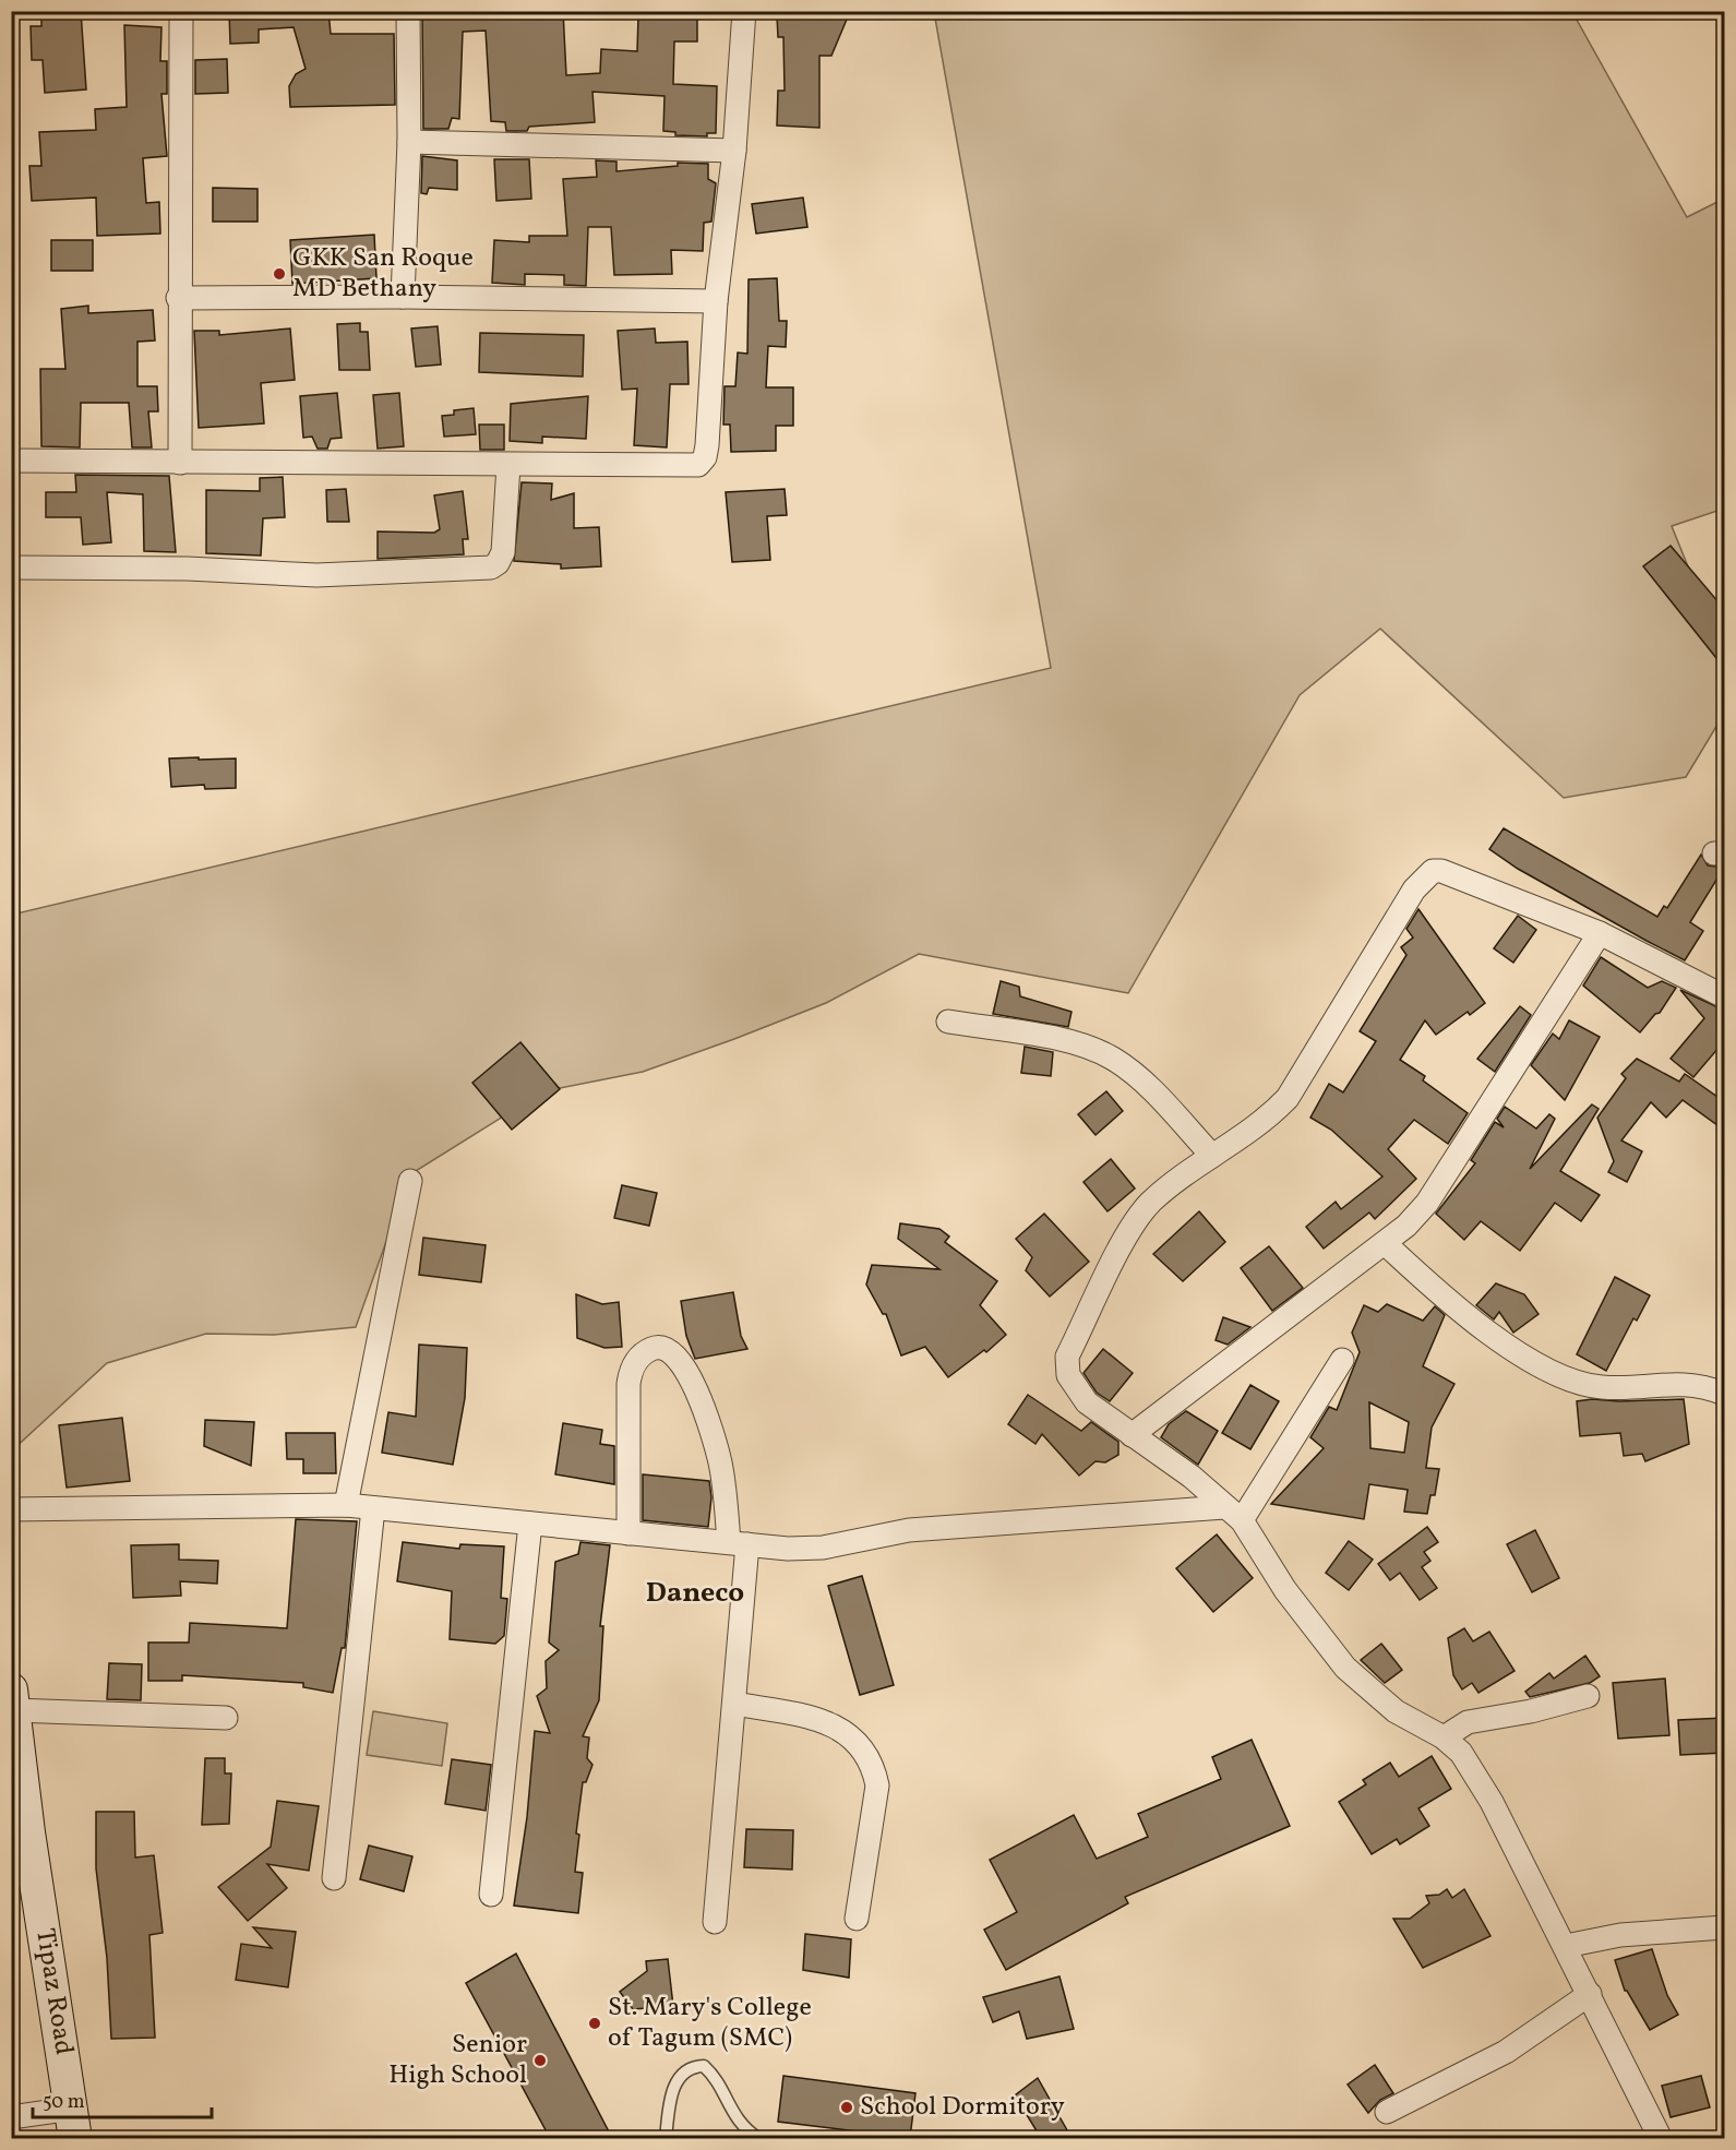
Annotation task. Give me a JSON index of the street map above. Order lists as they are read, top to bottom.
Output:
{
  "streets": {
    "street": ["Tipaz Road"]
  },
  "districts": ["Daneco"],
  "places": [
    "GKK San Roque MD Bethany",
    "St. Mary's College of Tagum (SMC)",
    "Senior High School",
    "School Dormitory"
  ],
  "scale_bar": "50 m"
}
